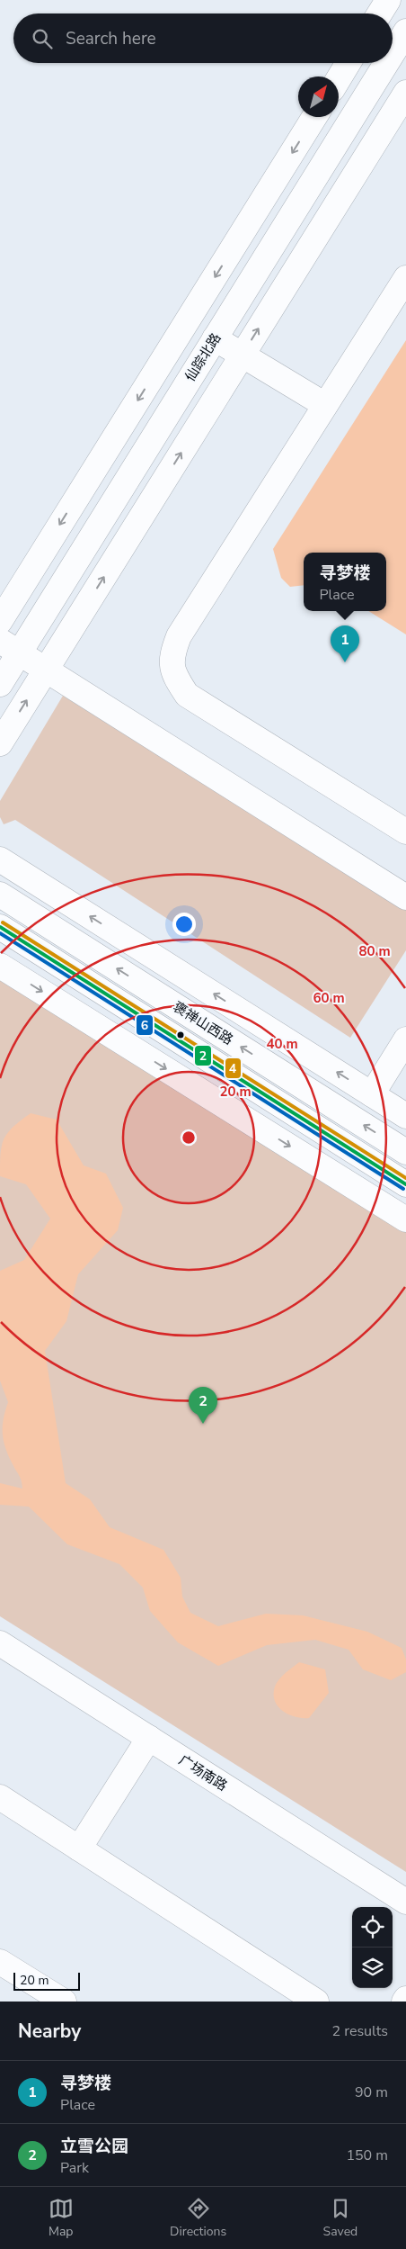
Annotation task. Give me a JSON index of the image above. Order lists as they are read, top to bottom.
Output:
{
  "streets": {
    "street": ["仙踪北路", "褒禅山西路", "广场南路"]
  },
  "lines": ["transit line 4", "transit line 2", "transit line 6"],
  "scale_bar": "20 m",
  "north": "top right",
  "page": {
    "search": "Search here",
    "popup": ["寻梦楼", "Place"],
    "pins": ["1", "2"],
    "scale": "20 m",
    "heading": ["Nearby", "2 results"],
    "list": [
      {
        "mark": "1",
        "name": "寻梦楼",
        "note": "Place",
        "value": "90 m"
      },
      {
        "mark": "2",
        "name": "立雪公园",
        "note": "Park",
        "value": "150 m"
      }
    ],
    "nav": ["Map", "Directions", "Saved"]
  },
  "rings": [
    "80 m",
    "60 m",
    "40 m",
    "20 m"
  ]
}
